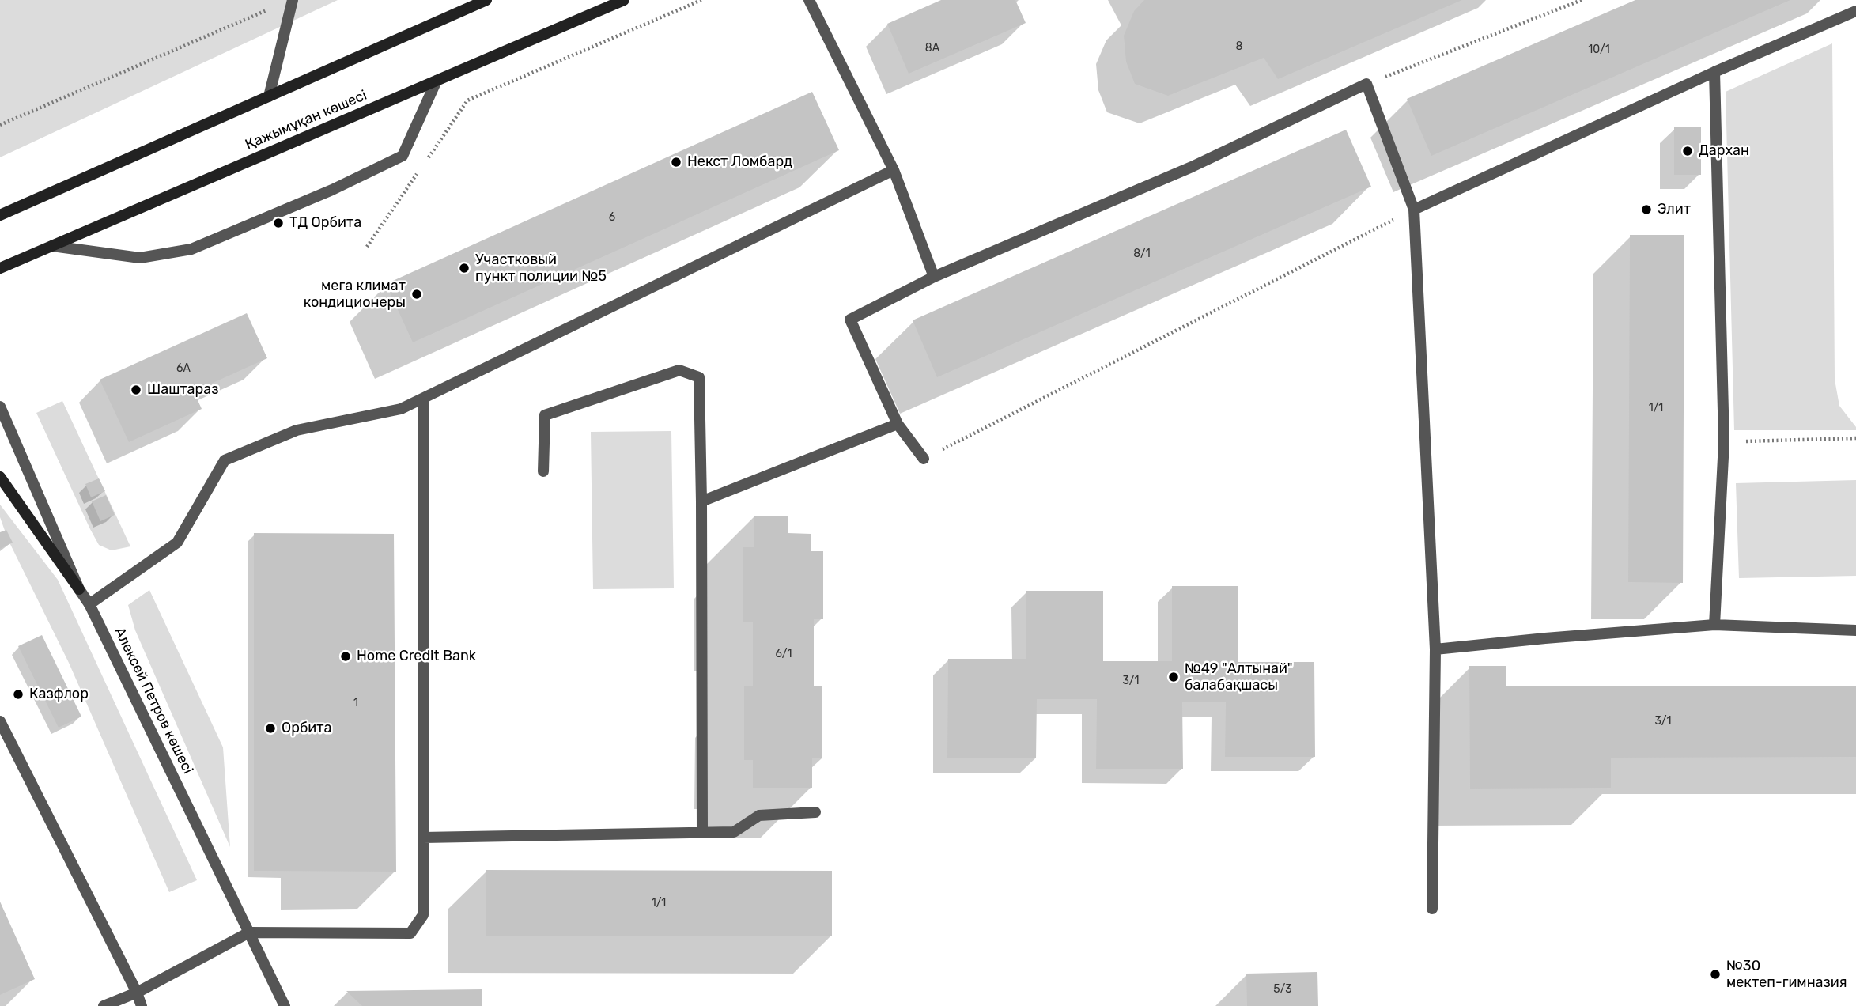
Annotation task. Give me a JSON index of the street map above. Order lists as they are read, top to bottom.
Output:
{
  "streets": {
    "main road": ["Қажымұқан көшесі"],
    "street": ["Алексей Петров көшесі"]
  },
  "places": [
    "Дархан",
    "Некст Ломбард",
    "Элит",
    "ТД Орбита",
    "Участковый пункт полиции №5",
    "мега климат кондиционеры",
    "Шаштараз",
    "Home Credit Bank",
    "№49 \"Алтынай\" балабақшасы",
    "Казфлор",
    "Орбита",
    "№30 мектеп-гимназия"
  ],
  "house_numbers": [
    "8",
    "8А",
    "10/1",
    "6",
    "8/1",
    "6А",
    "1/1",
    "6/1",
    "3/1",
    "1",
    "3/1",
    "1/1",
    "5/3"
  ]
}
